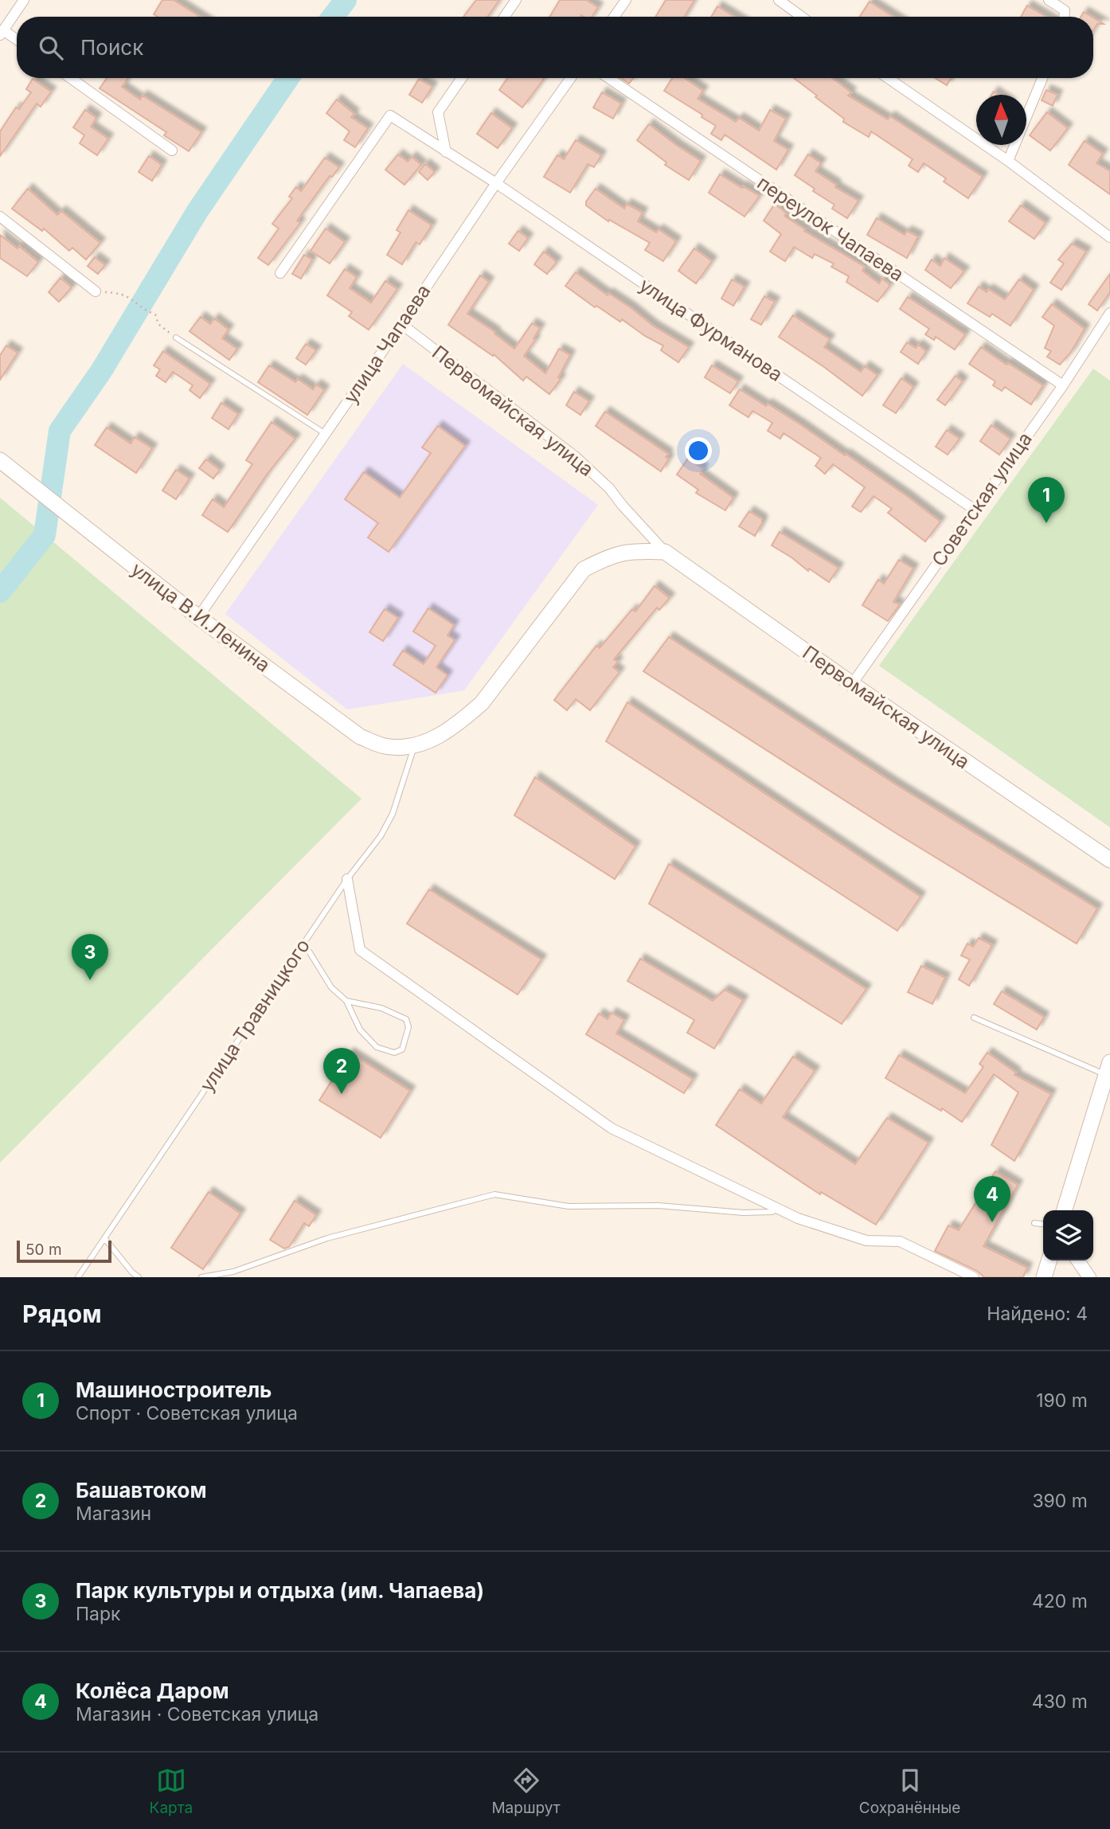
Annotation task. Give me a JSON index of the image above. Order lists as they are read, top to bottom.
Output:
{
  "streets": {
    "main road": ["Первомайская улица", "улица В.И.Ленина"],
    "street": [
      "переулок Чапаева",
      "улица Фурманова",
      "улица Чапаева",
      "Советская улица"
    ],
    "lane": ["улица Травницкого"]
  },
  "crossings": [
    ["переулок Чапаева", "Советская улица"],
    ["улица Фурманова", "улица Чапаева"],
    ["улица Фурманова", "Советская улица"],
    ["улица Чапаева", "Первомайская улица"],
    ["улица Чапаева", "улица В.И.Ленина"],
    ["Первомайская улица", "Советская улица"],
    ["улица В.И.Ленина", "улица Травницкого"]
  ],
  "scale_bar": "50 m",
  "north": "top",
  "page": {
    "search": "Поиск",
    "pins": [
      "1",
      "3",
      "2",
      "4"
    ],
    "scale": "50 m",
    "heading": ["Рядом", "Найдено: 4"],
    "list": [
      {
        "mark": "1",
        "name": "Машиностроитель",
        "note": "Спорт · Советская улица",
        "value": "190 m"
      },
      {
        "mark": "2",
        "name": "Башавтоком",
        "note": "Магазин",
        "value": "390 m"
      },
      {
        "mark": "3",
        "name": "Парк культуры и отдыха (им. Чапаева)",
        "note": "Парк",
        "value": "420 m"
      },
      {
        "mark": "4",
        "name": "Колёса Даром",
        "note": "Магазин · Советская улица",
        "value": "430 m"
      }
    ],
    "nav": ["Карта", "Маршрут", "Сохранённые"]
  }
}
